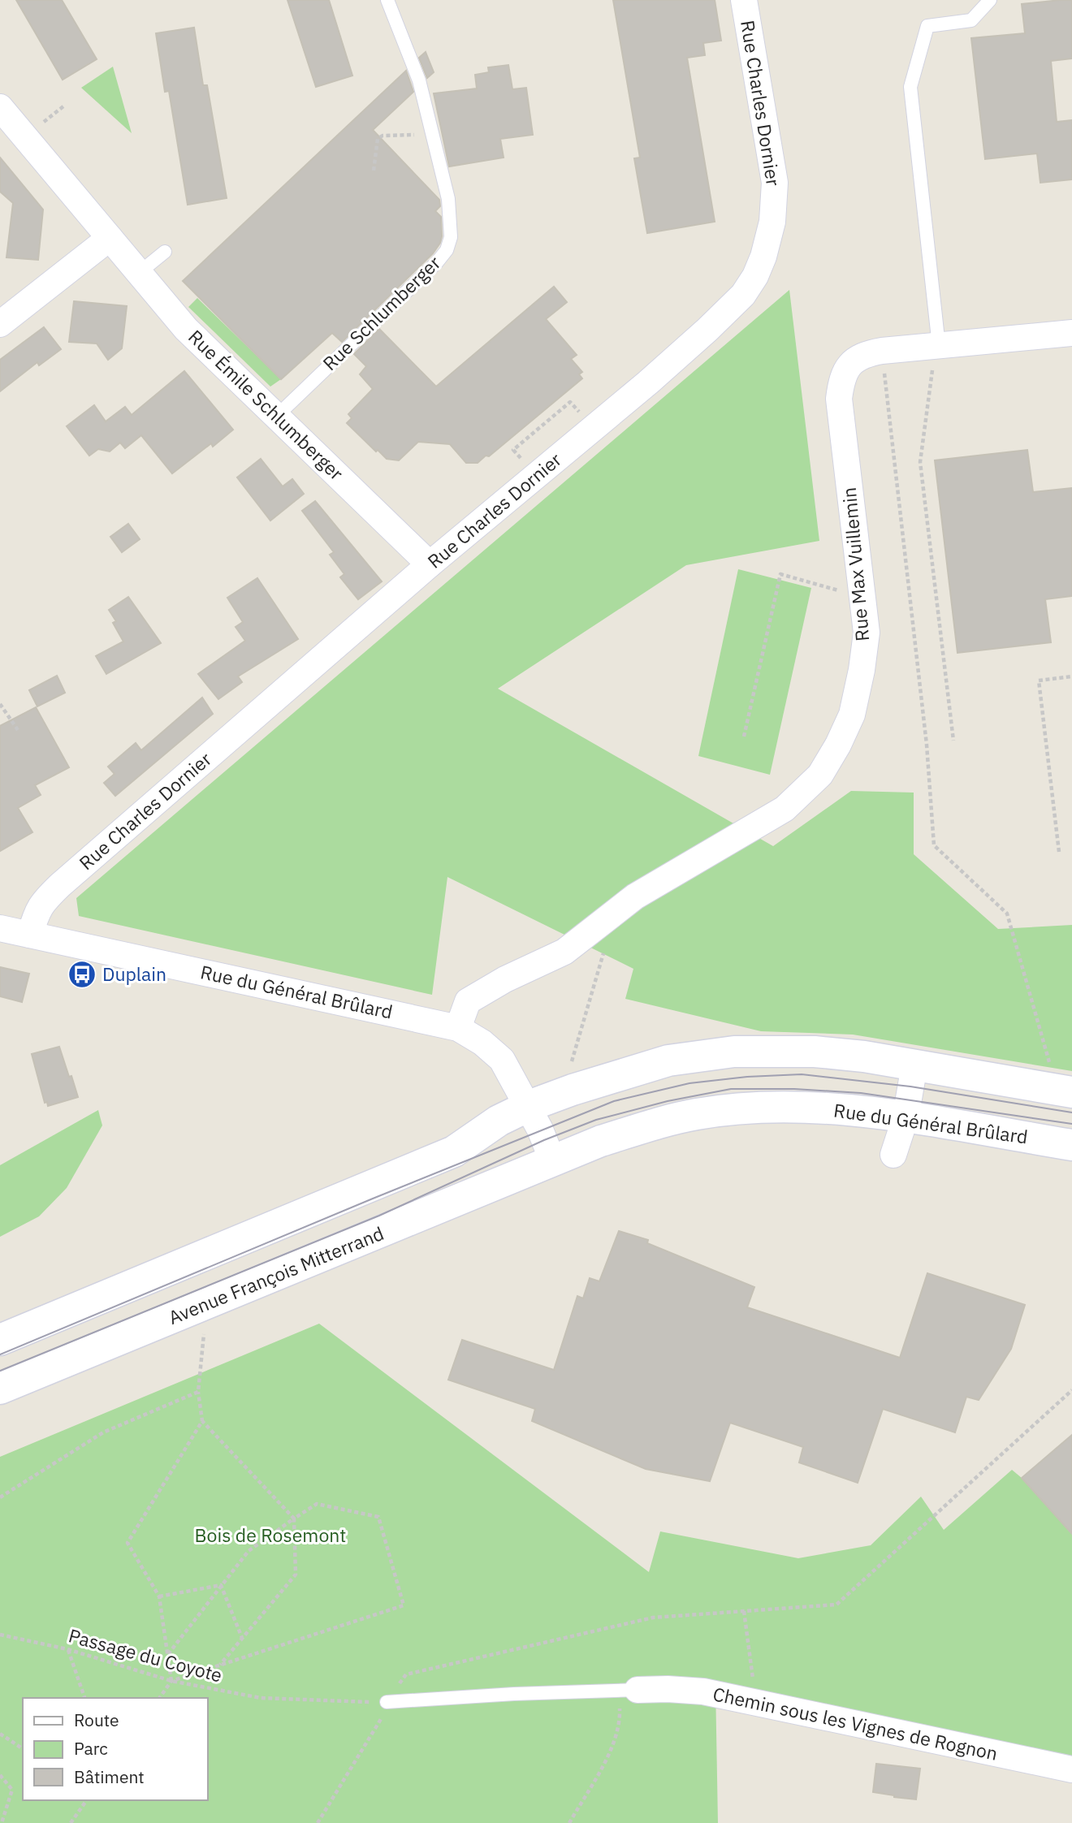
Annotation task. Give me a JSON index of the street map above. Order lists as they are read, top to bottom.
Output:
{
  "streets": {
    "main road": ["Rue du Général Brûlard", "Avenue François Mitterrand"],
    "street": [
      "Rue Charles Dornier",
      "Rue Émile Schlumberger",
      "Rue Max Vuillemin",
      "Chemin sous les Vignes de Rognon"
    ],
    "lane": ["Rue Schlumberger"],
    "path": ["Passage du Coyote"]
  },
  "crossings": [
    ["Rue Charles Dornier", "Rue Émile Schlumberger"],
    ["Rue Charles Dornier", "Rue du Général Brûlard"],
    ["Rue Schlumberger", "Rue Émile Schlumberger"],
    ["Rue Max Vuillemin", "Rue du Général Brûlard"],
    ["Rue du Général Brûlard", "Avenue François Mitterrand"]
  ],
  "parks": ["Bois de Rosemont"],
  "places": {
    "bus stop": ["Duplain"]
  },
  "legend": ["Route", "Parc", "Bâtiment"]
}
